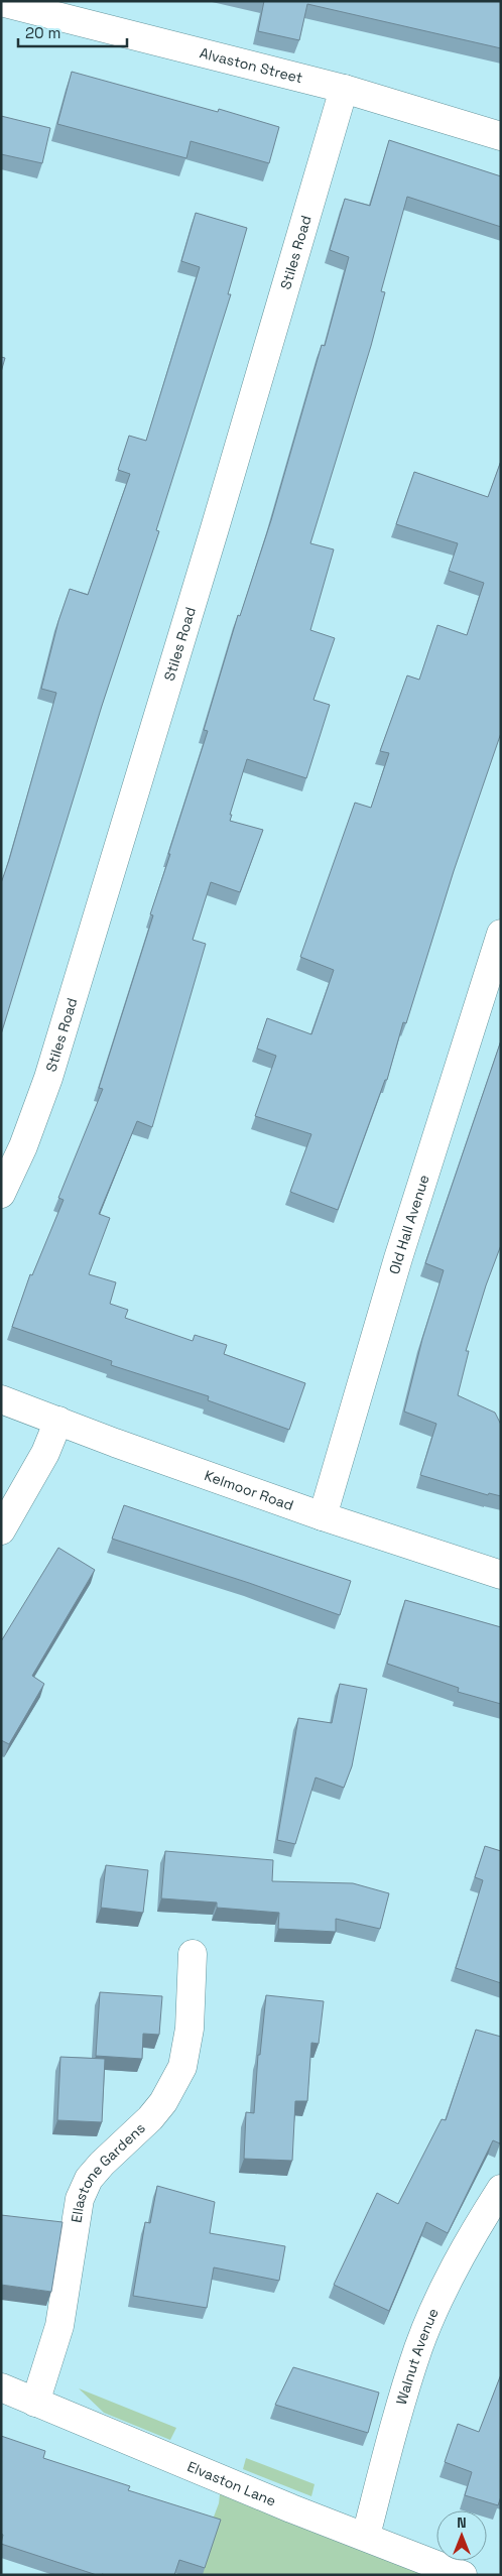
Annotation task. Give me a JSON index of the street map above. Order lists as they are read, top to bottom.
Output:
{
  "streets": {
    "street": [
      "Alvaston Street",
      "Stiles Road",
      "Old Hall Avenue",
      "Kelmoor Road",
      "Ellastone Gardens",
      "Walnut Avenue",
      "Elvaston Lane"
    ]
  },
  "crossings": [
    ["Alvaston Street", "Stiles Road"],
    ["Old Hall Avenue", "Kelmoor Road"],
    ["Ellastone Gardens", "Elvaston Lane"],
    ["Walnut Avenue", "Elvaston Lane"]
  ],
  "scale_bar": "20 m",
  "north": "top"
}
